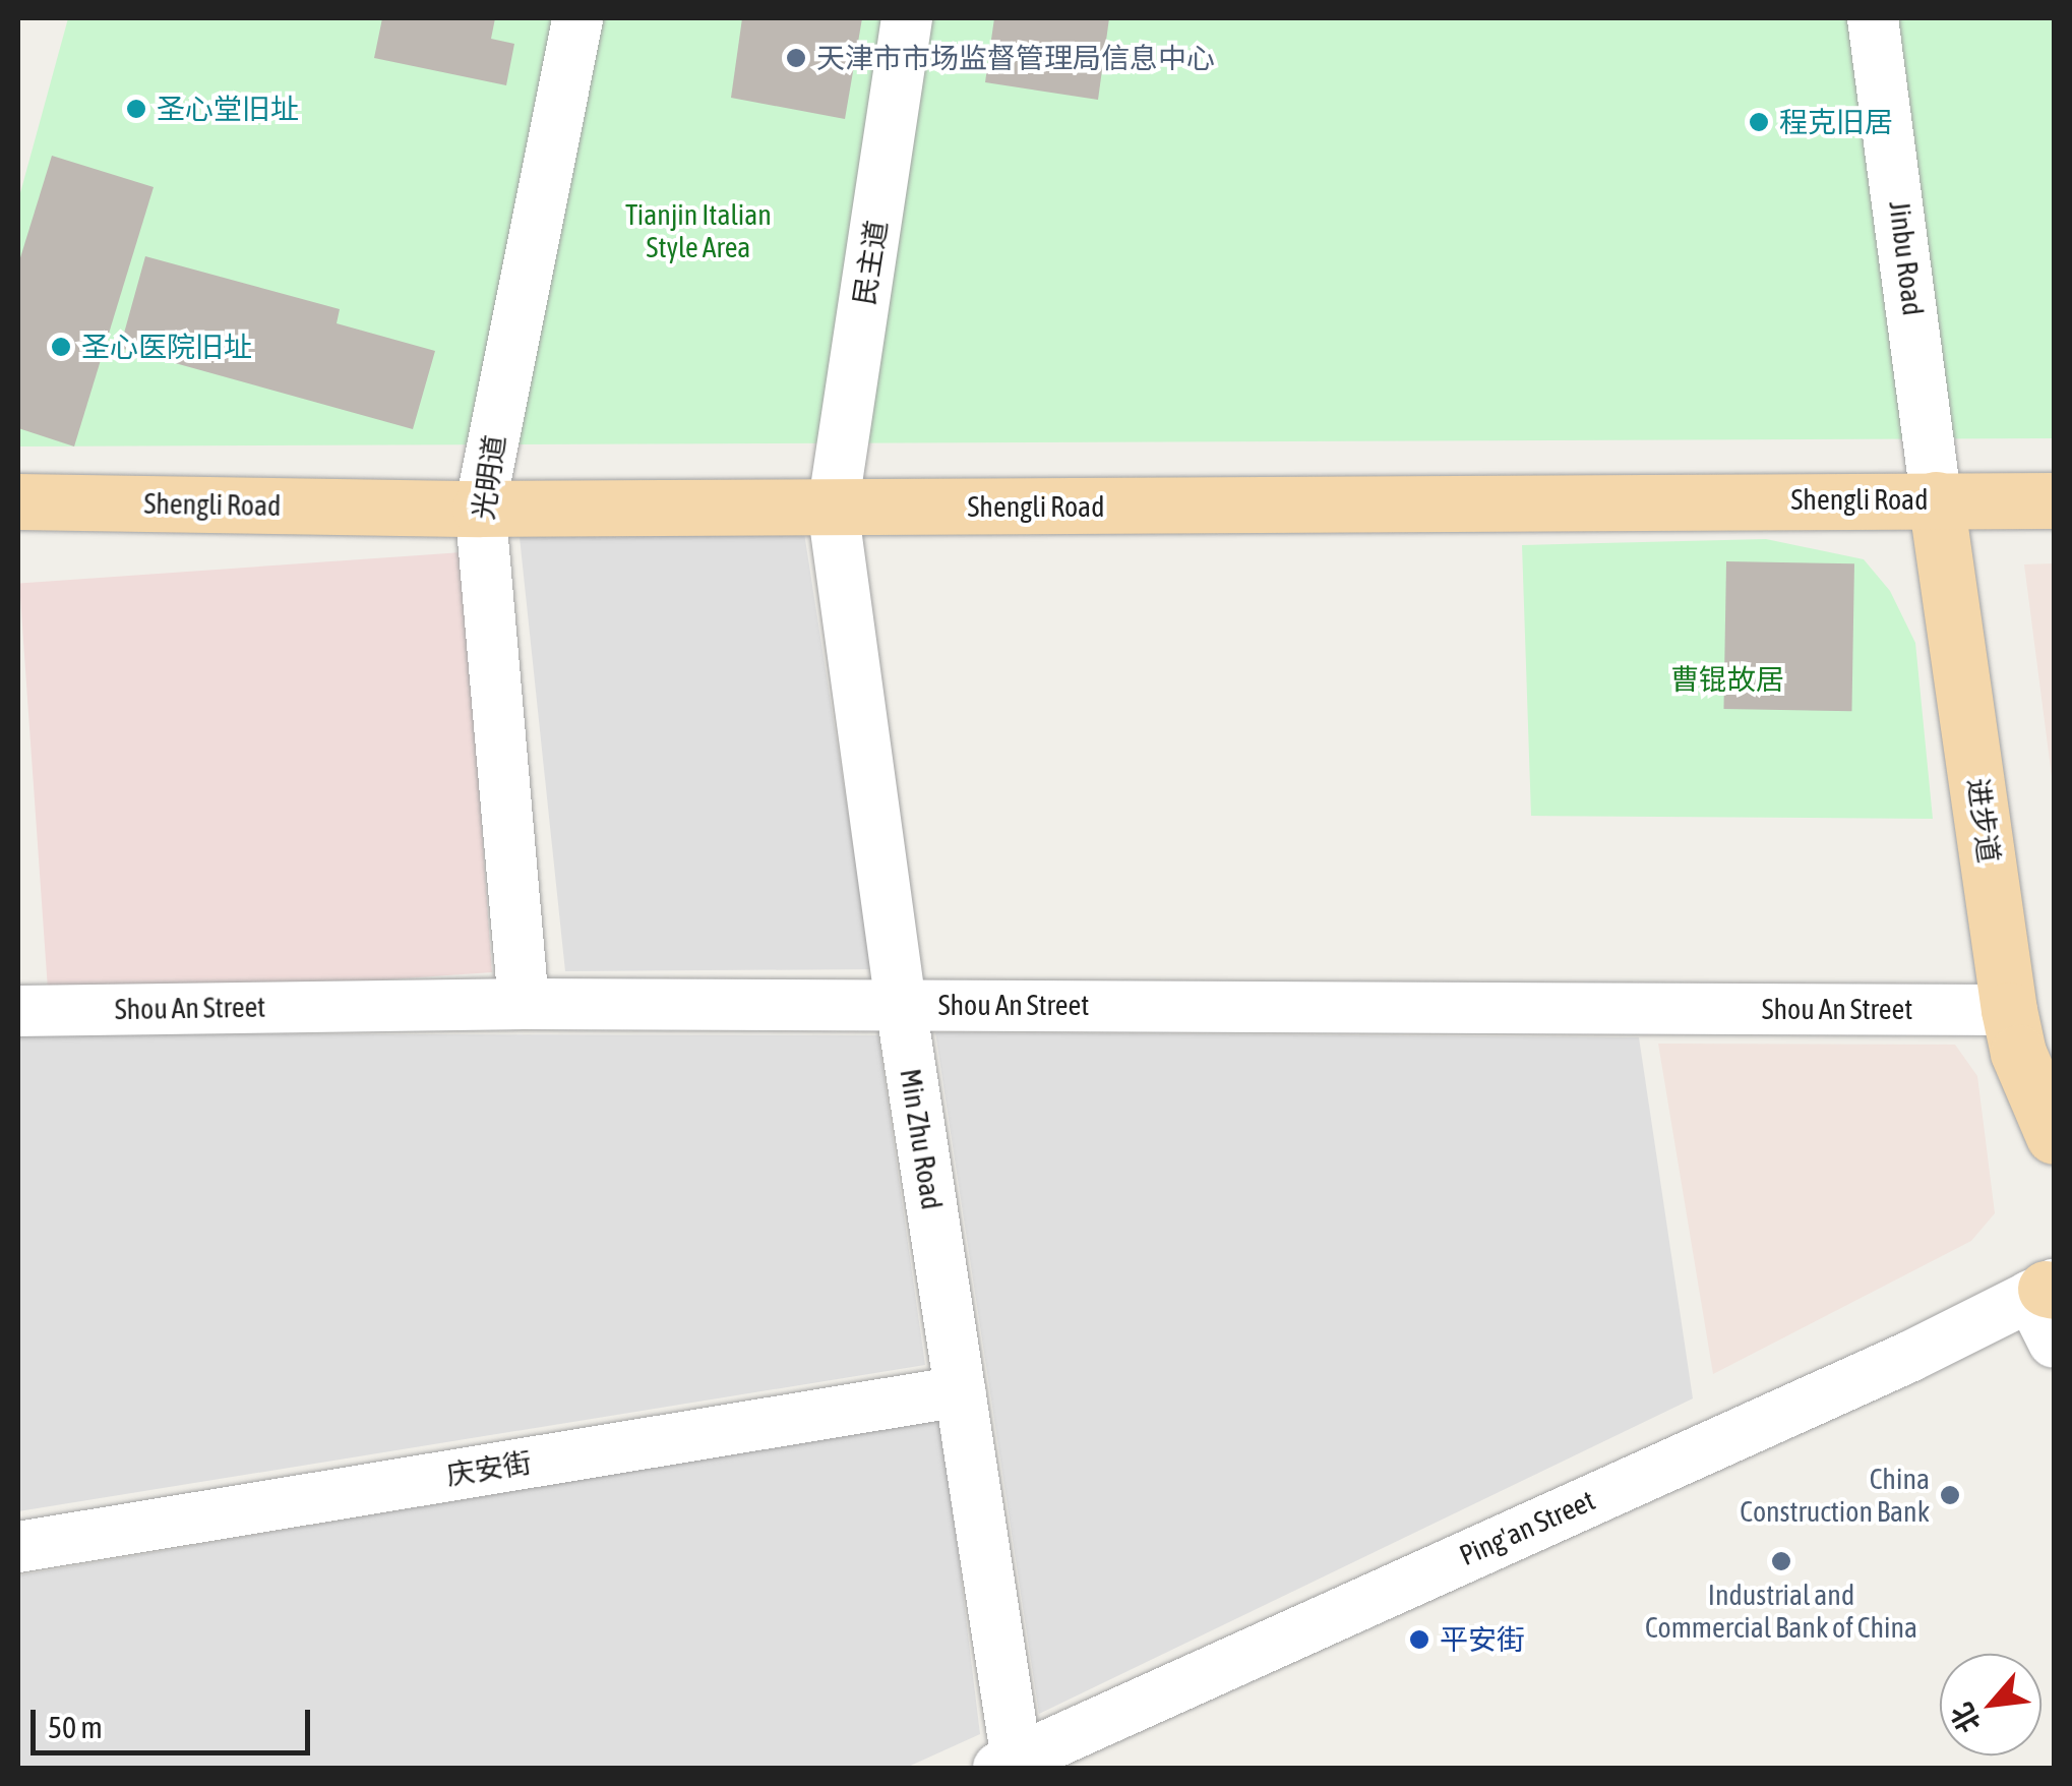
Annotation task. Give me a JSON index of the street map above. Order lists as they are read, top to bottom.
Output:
{
  "streets": {
    "main road": ["Shengli Road", "进步道"],
    "street": [
      "Jinbu Road",
      "民主道",
      "光明道",
      "Shou An Street",
      "Min Zhu Road",
      "庆安街",
      "Ping'an Street"
    ]
  },
  "crossings": [
    ["Jinbu Road", "Shengli Road"],
    ["Jinbu Road", "进步道"],
    ["民主道", "Shengli Road"],
    ["民主道", "Min Zhu Road"],
    ["光明道", "Shengli Road"],
    ["光明道", "Shou An Street"],
    ["Shengli Road", "进步道"],
    ["Shengli Road", "Min Zhu Road"],
    ["进步道", "Shou An Street"],
    ["Shou An Street", "Min Zhu Road"],
    ["Min Zhu Road", "庆安街"],
    ["Min Zhu Road", "Ping'an Street"]
  ],
  "parks": ["Tianjin Italian Style Area", "曹锟故居"],
  "places": [
    "天津市市场监督管理局信息中心",
    "圣心堂旧址",
    "程克旧居",
    "圣心医院旧址",
    "China Construction Bank",
    "Industrial and Commercial Bank of China",
    "平安街"
  ],
  "scale_bar": "50 m",
  "north": "bottom left"
}
